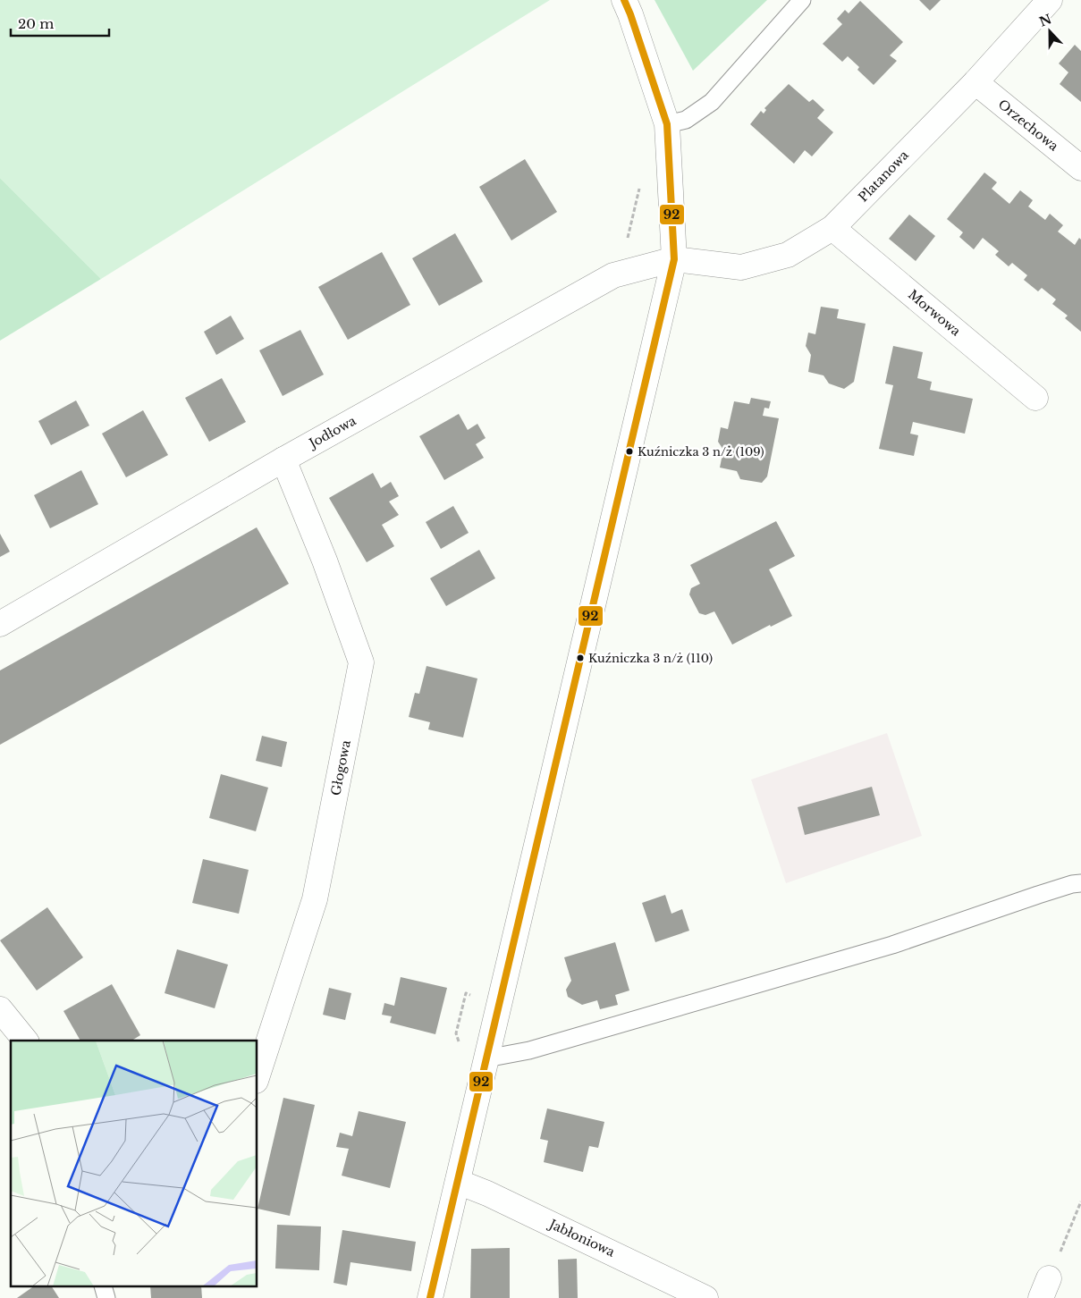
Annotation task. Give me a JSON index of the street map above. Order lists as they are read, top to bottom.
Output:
{
  "streets": {
    "street": [
      "Orzechowa",
      "Platanowa",
      "Morwowa",
      "Jodłowa",
      "Głogowa",
      "Jabłoniowa"
    ]
  },
  "crossings": [
    ["Orzechowa", "Platanowa"],
    ["Platanowa", "Morwowa"],
    ["Platanowa", "Jodłowa"],
    ["Jodłowa", "Głogowa"]
  ],
  "places": ["Kuźniczka 3 n/ż (109)", "Kuźniczka 3 n/ż (110)"],
  "lines": ["transit line 92"],
  "scale_bar": "20 m",
  "north": "top"
}
